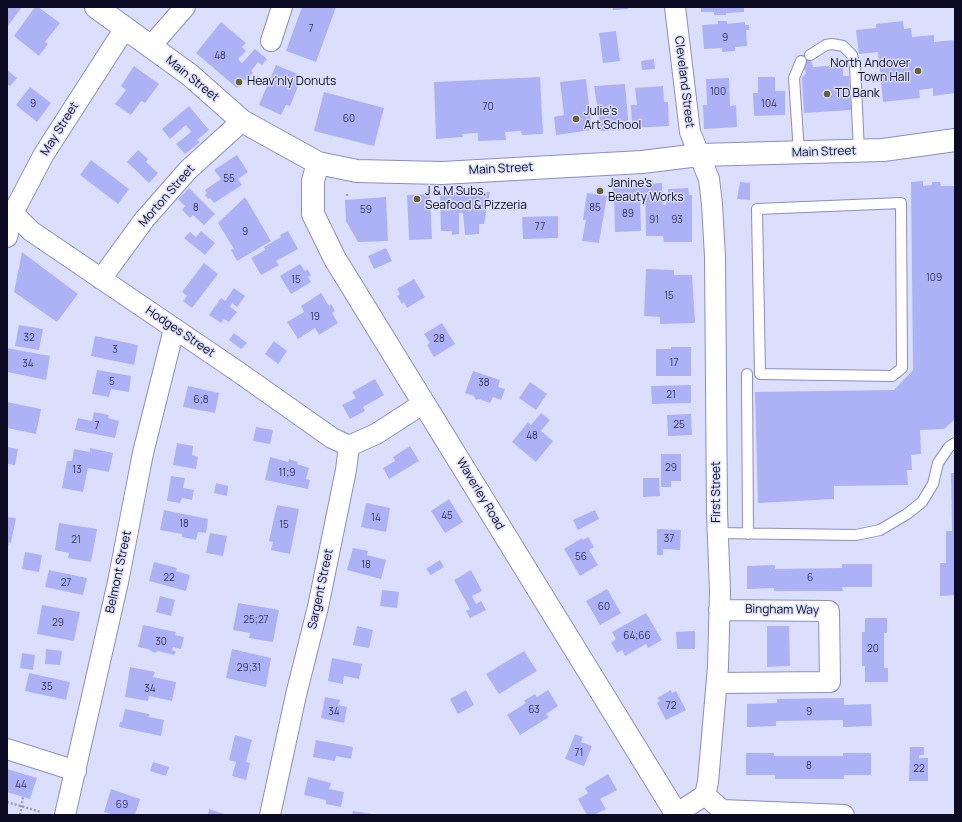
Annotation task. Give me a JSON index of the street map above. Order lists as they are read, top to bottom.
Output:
{
  "streets": {
    "main road": ["Main Street", "Waverley Road"],
    "street": [
      "Cleveland Street",
      "May Street",
      "Morton Street",
      "Hodges Street",
      "First Street",
      "Belmont Street",
      "Sargent Street",
      "Bingham Way"
    ]
  },
  "crossings": [
    ["Main Street", "Cleveland Street"],
    ["Main Street", "May Street"],
    ["Main Street", "Morton Street"],
    ["Main Street", "First Street"],
    ["Main Street", "Waverley Road"],
    ["Cleveland Street", "First Street"],
    ["May Street", "Hodges Street"],
    ["Morton Street", "Hodges Street"],
    ["Hodges Street", "Belmont Street"],
    ["Hodges Street", "Sargent Street"],
    ["First Street", "Bingham Way"]
  ],
  "places": [
    "North Andover Town Hall",
    "Heav'nly Donuts",
    "TD Bank",
    "Julie’s Art School",
    "Janine's Beauty Works",
    "J & M Subs, Seafood & Pizzeria"
  ],
  "house_numbers": [
    "7",
    "9",
    "48",
    "100",
    "9",
    "104",
    "70",
    "60",
    "55",
    "8",
    "85",
    "59",
    "89",
    "91",
    "93",
    "77",
    "9",
    "109",
    "15",
    "15",
    "19",
    "32",
    "28",
    "3",
    "17",
    "34",
    "5",
    "38",
    "21",
    "6;8",
    "25",
    "7",
    "48",
    "29",
    "13",
    "11;9",
    "45",
    "14",
    "18",
    "15",
    "37",
    "21",
    "56",
    "18",
    "22",
    "6",
    "27",
    "60",
    "25;27",
    "29",
    "64;66",
    "30",
    "20",
    "29;31",
    "35",
    "34",
    "72",
    "63",
    "34",
    "9",
    "71",
    "8",
    "22",
    "44",
    "69"
  ]
}
